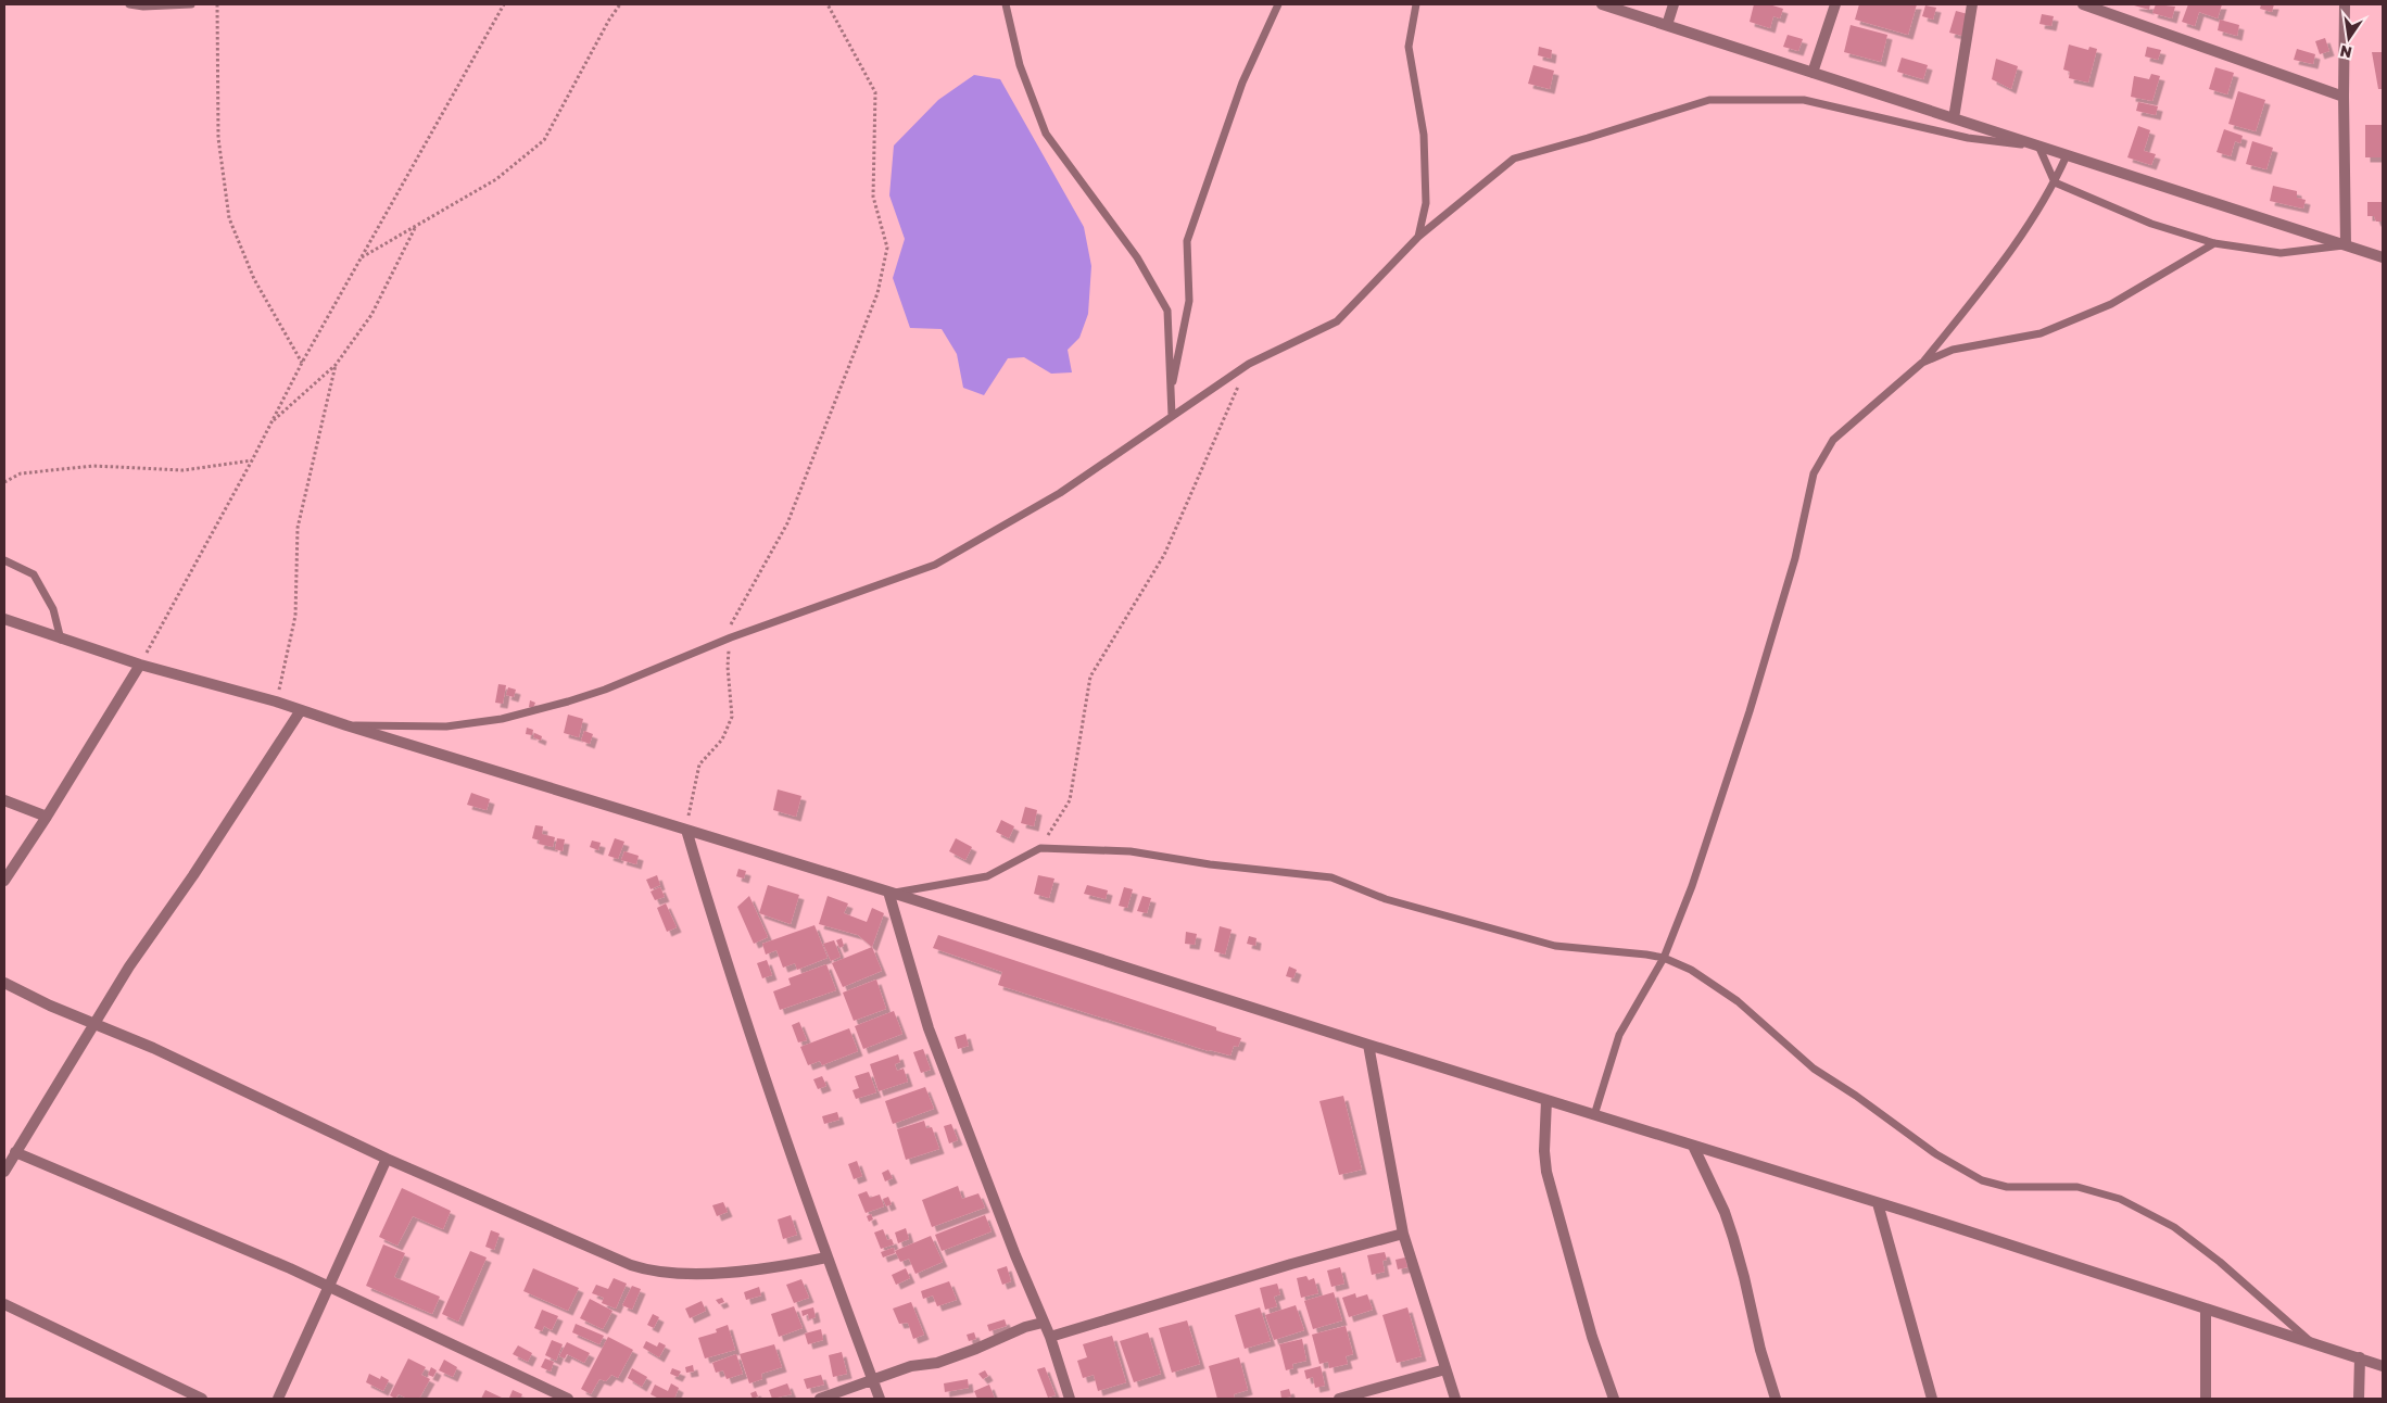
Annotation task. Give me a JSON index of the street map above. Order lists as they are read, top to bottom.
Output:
{
  "north": "bottom"
}
